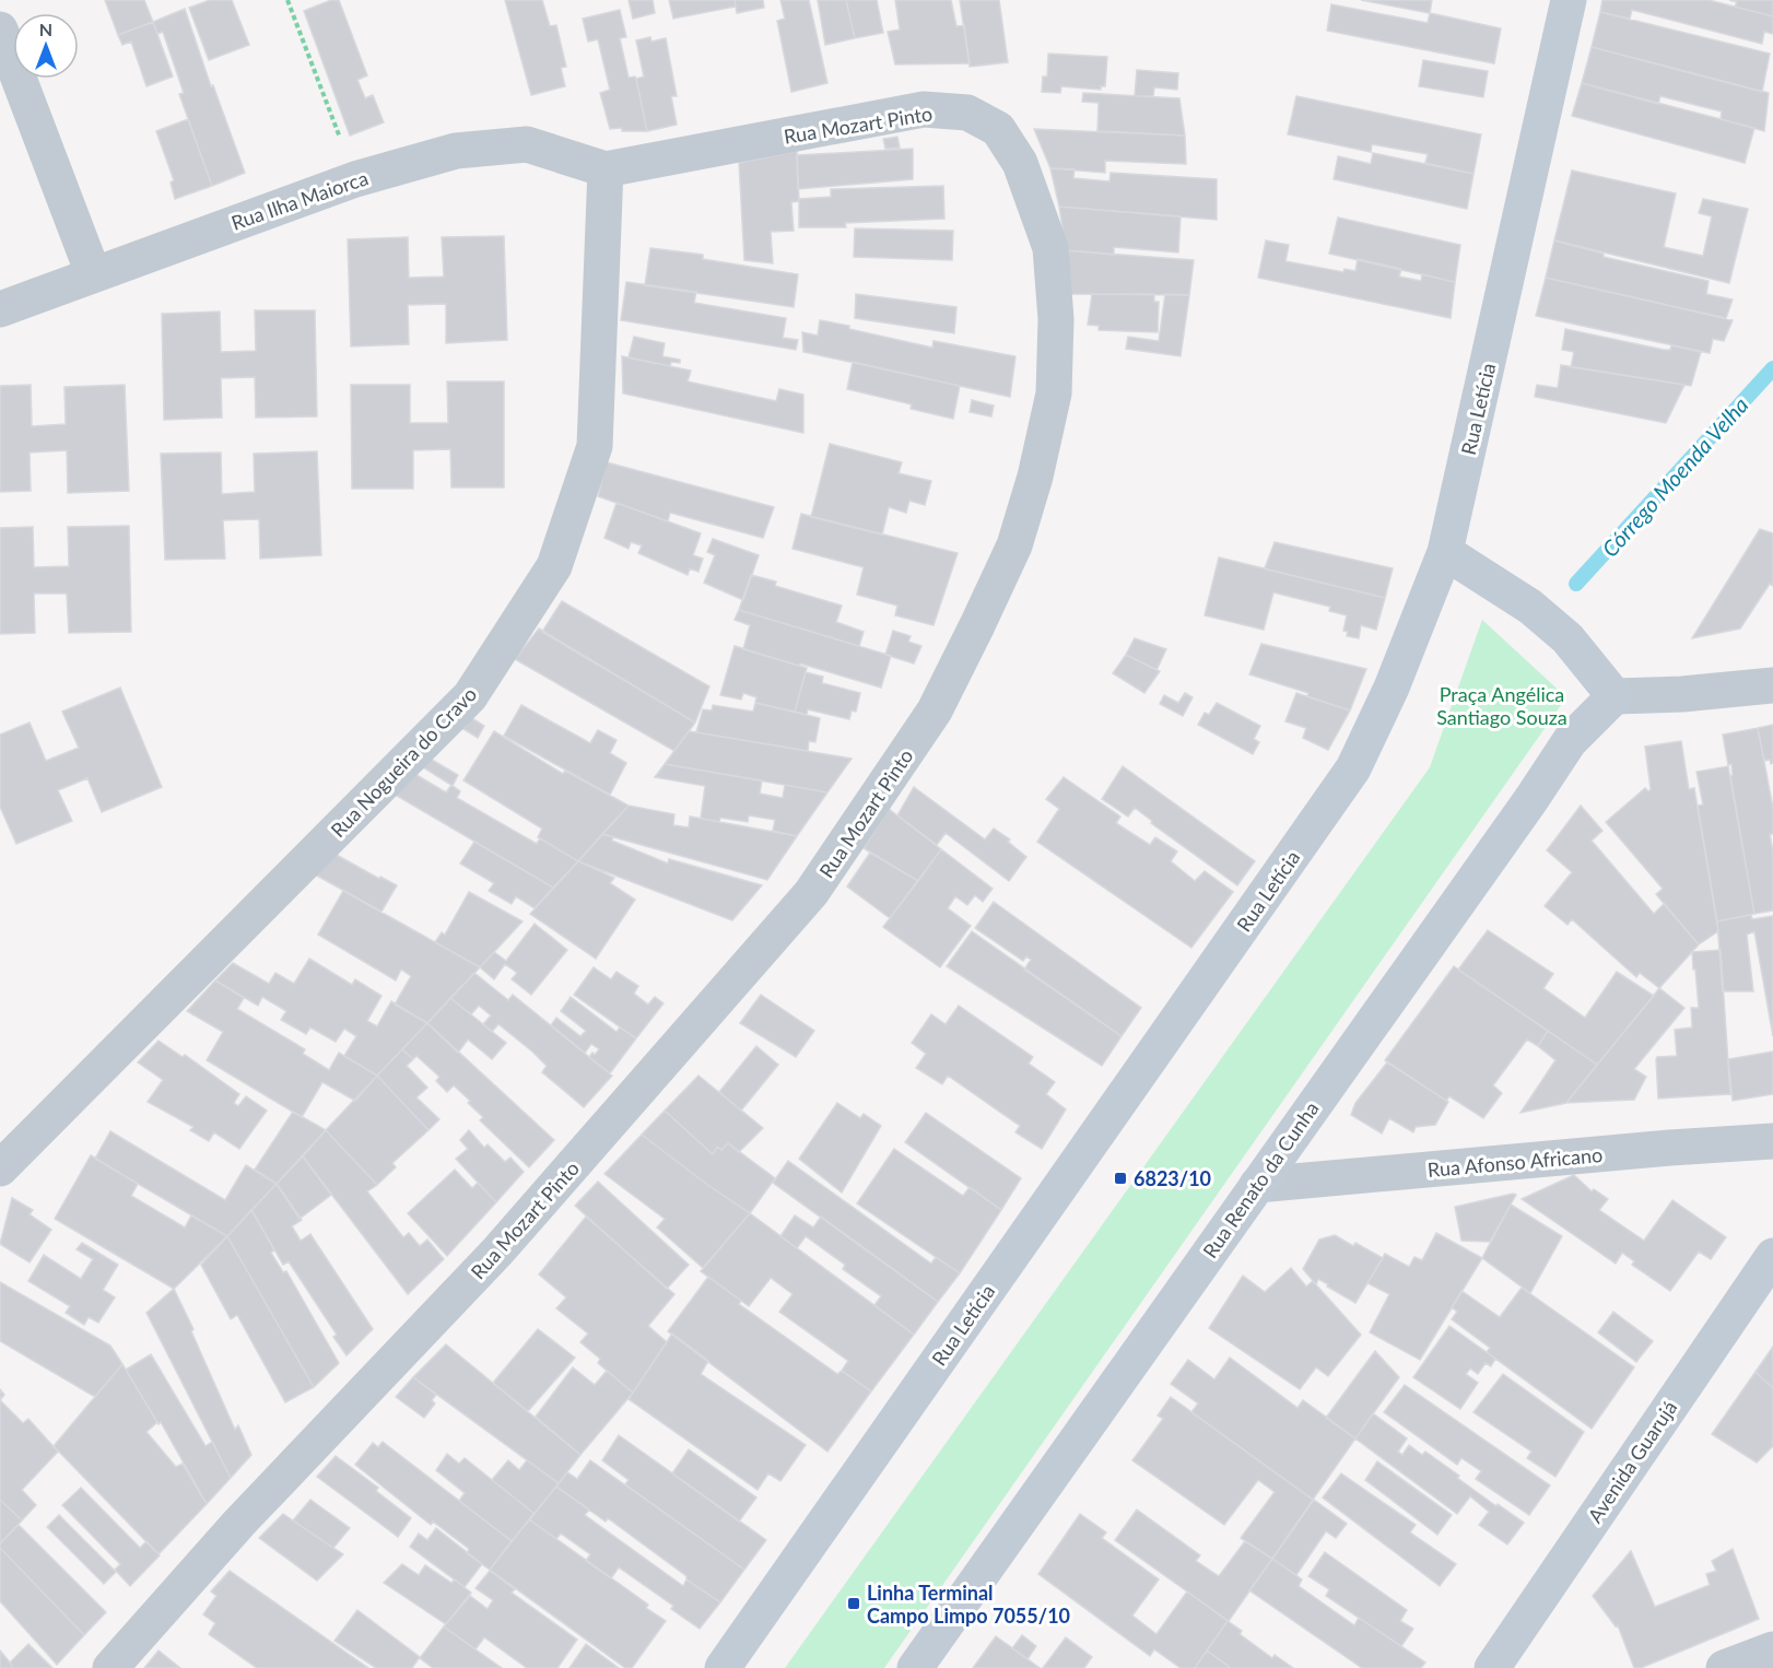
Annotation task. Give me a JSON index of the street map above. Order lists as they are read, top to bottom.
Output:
{
  "streets": {
    "street": [
      "Rua Mozart Pinto",
      "Rua Ilha Maiorca",
      "Rua Letícia",
      "Rua Nogueira do Cravo",
      "Rua Afonso Africano",
      "Rua Renato da Cunha",
      "Avenida Guarujá"
    ]
  },
  "crossings": [
    ["Rua Mozart Pinto", "Rua Ilha Maiorca"],
    ["Rua Mozart Pinto", "Rua Nogueira do Cravo"],
    ["Rua Ilha Maiorca", "Rua Nogueira do Cravo"],
    ["Rua Afonso Africano", "Rua Renato da Cunha"]
  ],
  "water": ["Córrego Moenda Velha"],
  "parks": ["Praça Angélica Santiago Souza"],
  "places": {
    "transit": ["6823/10", "Linha Terminal Campo Limpo 7055/10"]
  },
  "north": "top"
}
